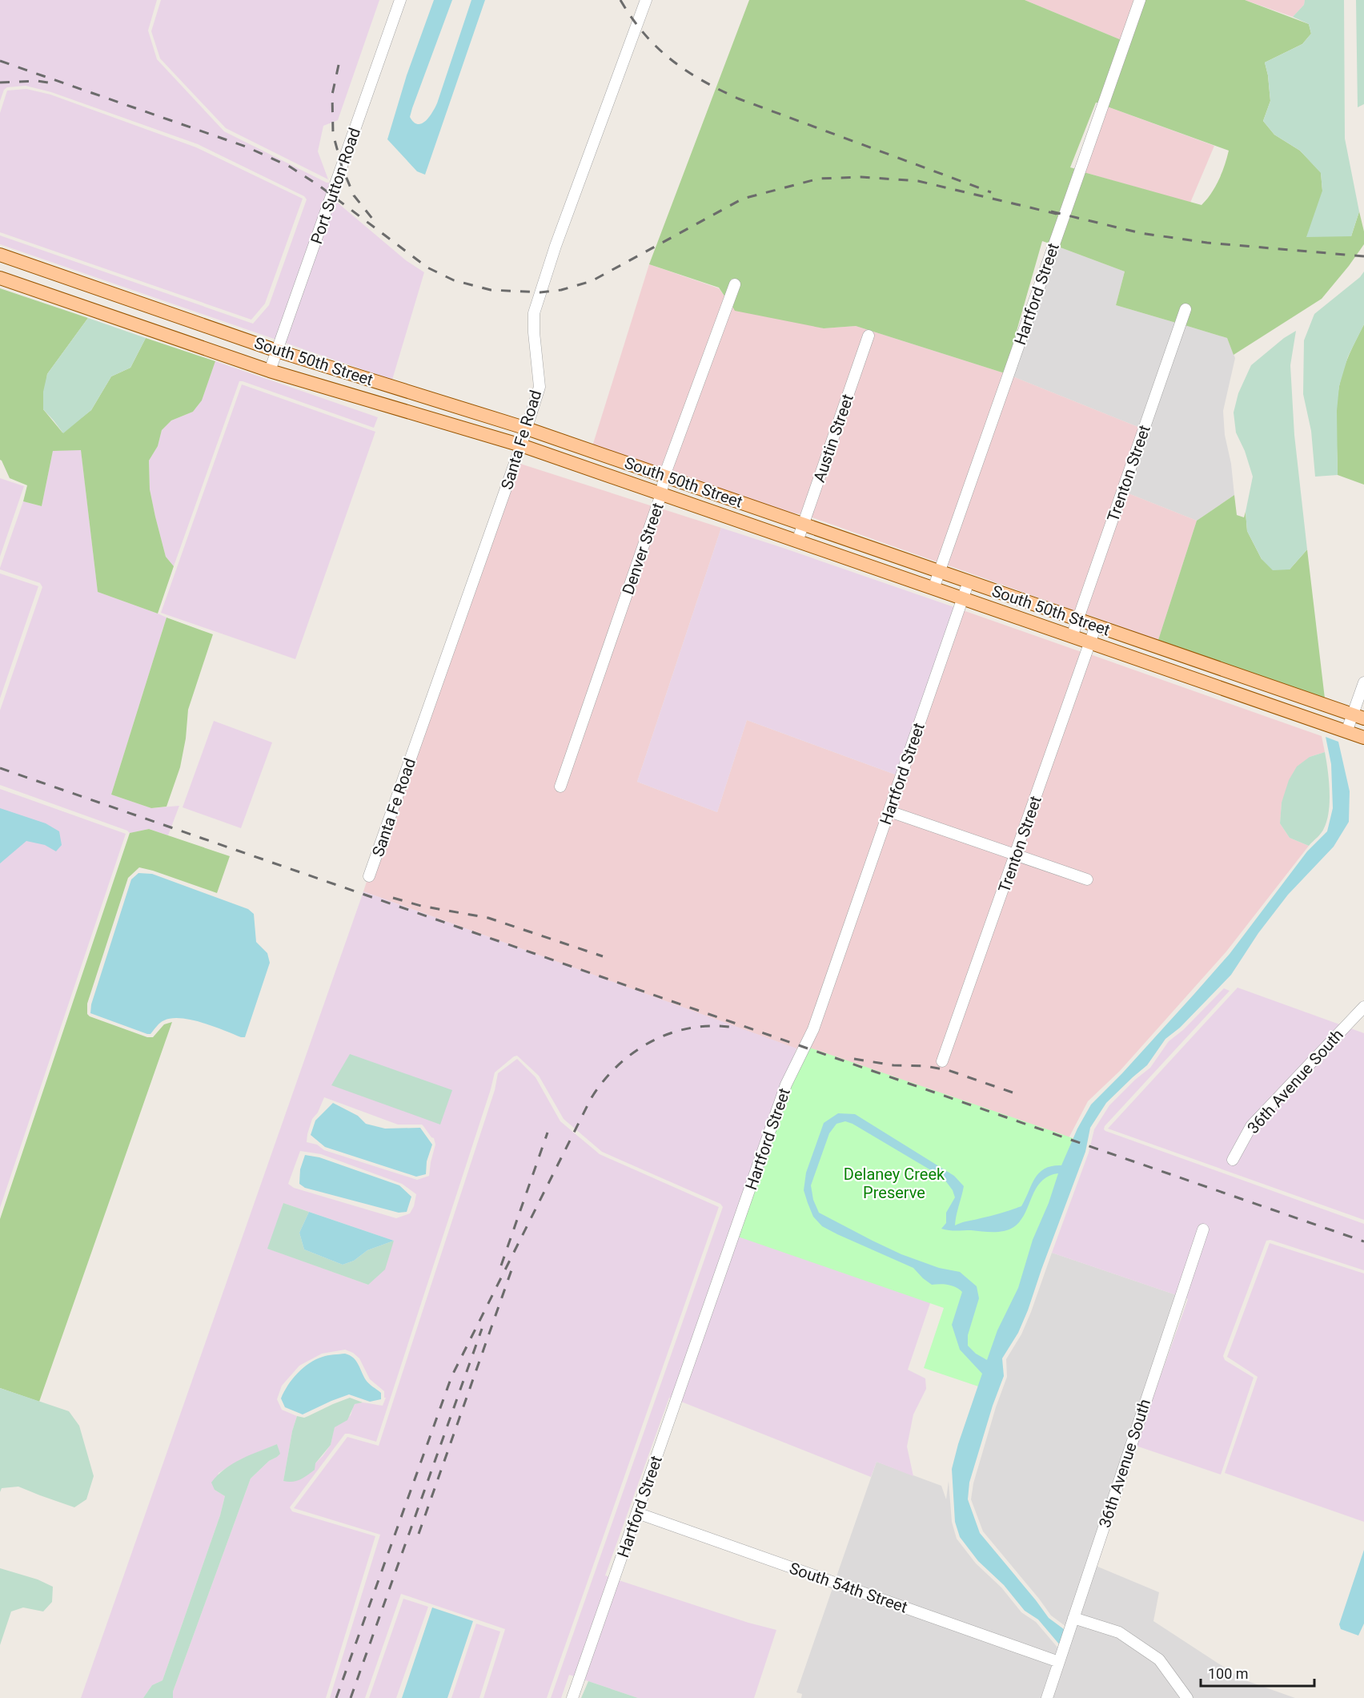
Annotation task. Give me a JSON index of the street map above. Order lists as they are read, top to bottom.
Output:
{
  "streets": {
    "main road": ["South 50th Street"],
    "street": [
      "Port Sutton Road",
      "Hartford Street",
      "Austin Street",
      "Santa Fe Road",
      "Trenton Street",
      "Denver Street",
      "36th Avenue South",
      "South 54th Street"
    ]
  },
  "crossings": [
    ["Port Sutton Road", "South 50th Street"],
    ["Hartford Street", "South 50th Street"],
    ["Hartford Street", "South 54th Street"],
    ["South 50th Street", "Austin Street"],
    ["South 50th Street", "Santa Fe Road"],
    ["South 50th Street", "Trenton Street"],
    ["South 50th Street", "Denver Street"],
    ["36th Avenue South", "South 54th Street"]
  ],
  "parks": ["Delaney Creek Preserve"],
  "scale_bar": "100 m"
}
